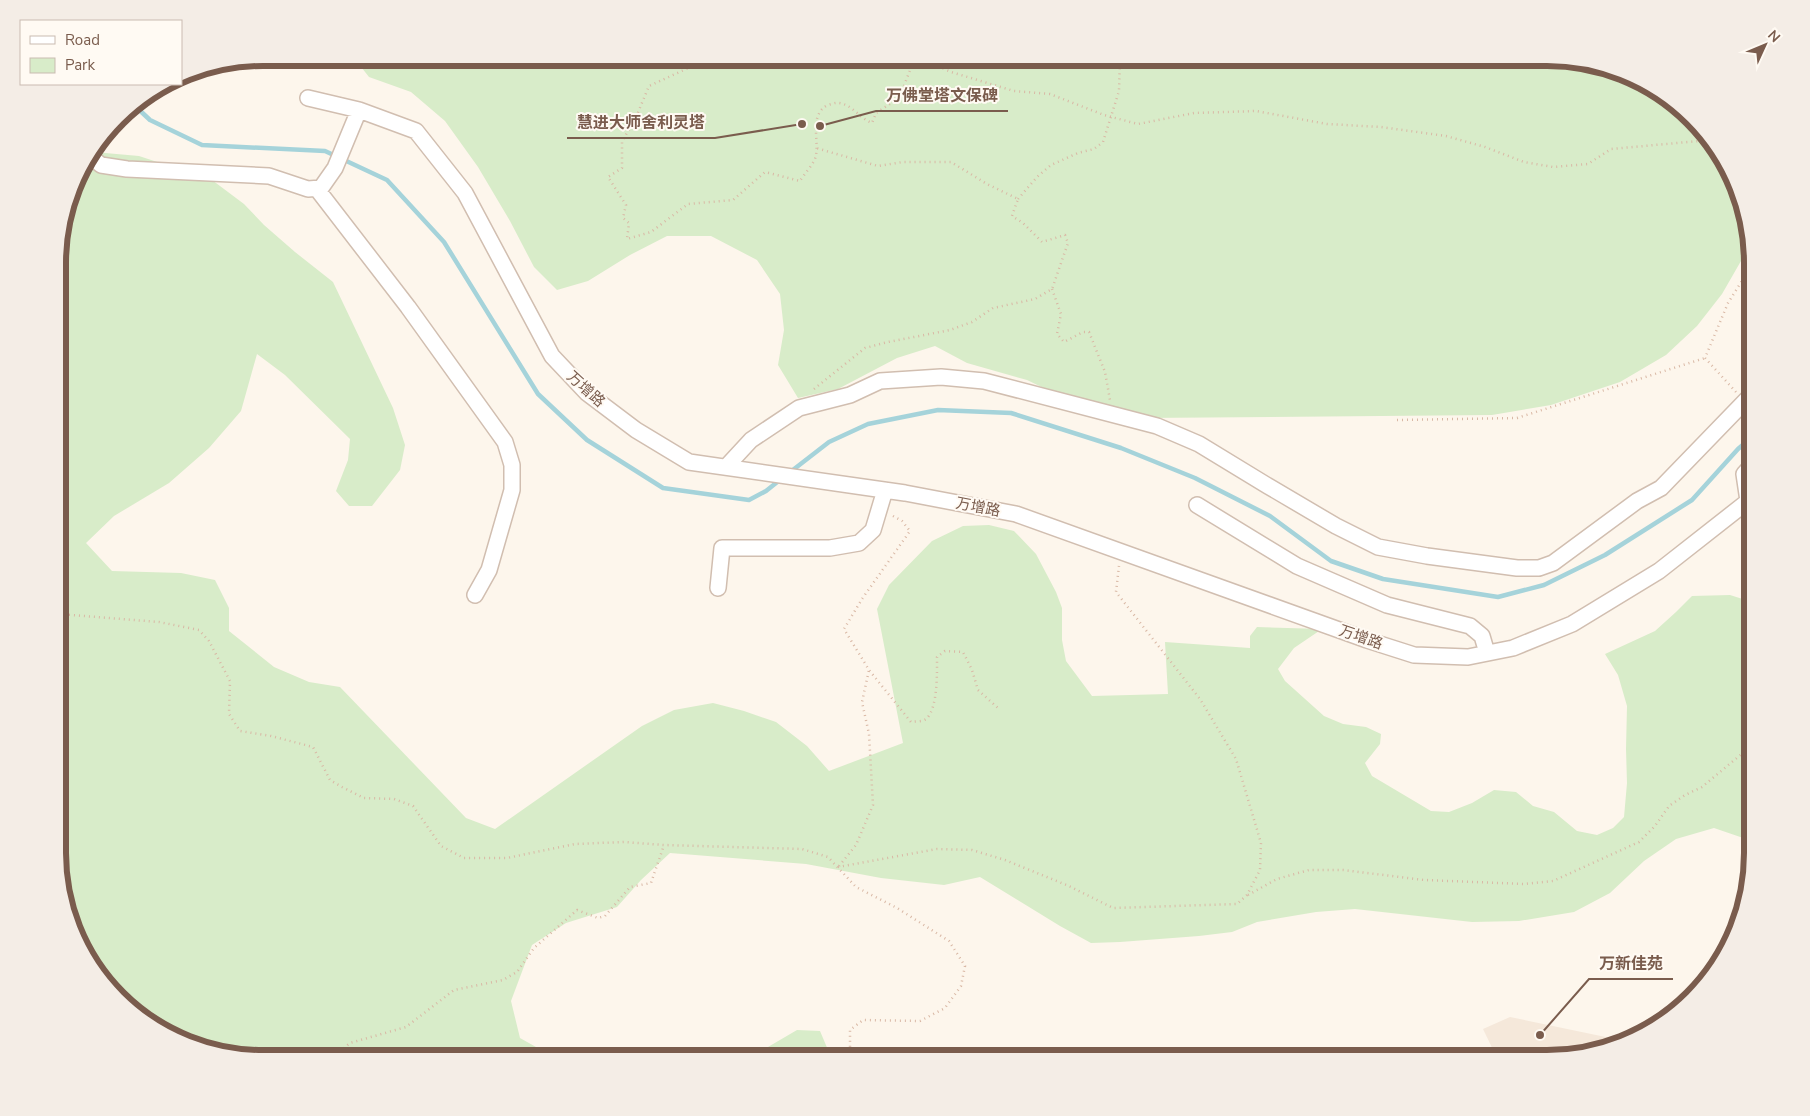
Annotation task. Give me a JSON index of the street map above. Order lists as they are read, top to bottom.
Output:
{
  "streets": {
    "street": ["万增路"]
  },
  "places": ["慧进大师舍利灵塔", "万佛堂塔文保碑", "万新佳苑"],
  "legend": ["Road", "Park"],
  "north": "top right"
}
